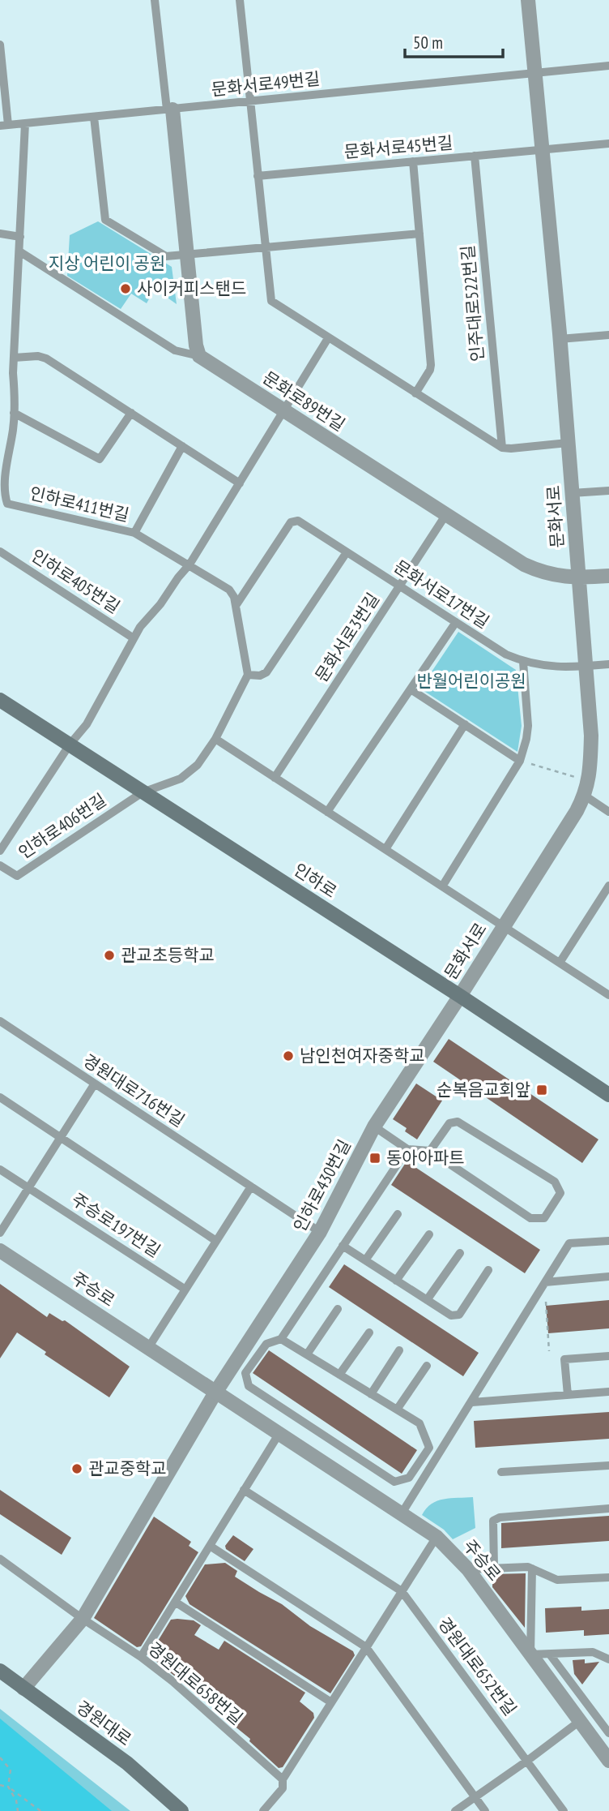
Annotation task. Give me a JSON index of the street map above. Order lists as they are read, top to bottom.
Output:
{
  "streets": {
    "main road": ["인하로", "경원대로"],
    "street": [
      "문화로89번길",
      "문화서로",
      "인하로430번길",
      "주승로"
    ],
    "lane": [
      "문화서로49번길",
      "문화서로45번길",
      "인주대로522번길",
      "인하로411번길",
      "인하로405번길",
      "문화서로17번길",
      "문화서로3번길",
      "인하로406번길",
      "경원대로716번길",
      "주승로197번길",
      "경원대로652번길",
      "경원대로658번길"
    ]
  },
  "crossings": [
    ["문화서로49번길", "인하로411번길"],
    ["문화서로49번길", "문화서로"],
    ["문화서로45번길", "인주대로522번길"],
    ["문화서로45번길", "문화서로"],
    ["문화로89번길", "문화서로"],
    ["문화로89번길", "문화서로3번길"],
    ["인하로411번길", "문화서로17번길"],
    ["문화서로", "문화서로17번길"],
    ["문화서로", "인하로"],
    ["문화서로", "인하로430번길"],
    ["문화서로17번길", "문화서로3번길"],
    ["인하로406번길", "인하로"],
    ["인하로", "인하로430번길"],
    ["경원대로716번길", "인하로430번길"],
    ["인하로430번길", "주승로"],
    ["인하로430번길", "경원대로658번길"],
    ["인하로430번길", "경원대로"]
  ],
  "parks": ["지상 어린이 공원", "반월어린이공원"],
  "places": {
    "other": [
      "사이커피스탠드",
      "관교초등학교",
      "남인천여자중학교",
      "관교중학교"
    ],
    "transit": ["순복음교회앞", "동아아파트"]
  },
  "scale_bar": "50 m"
}
